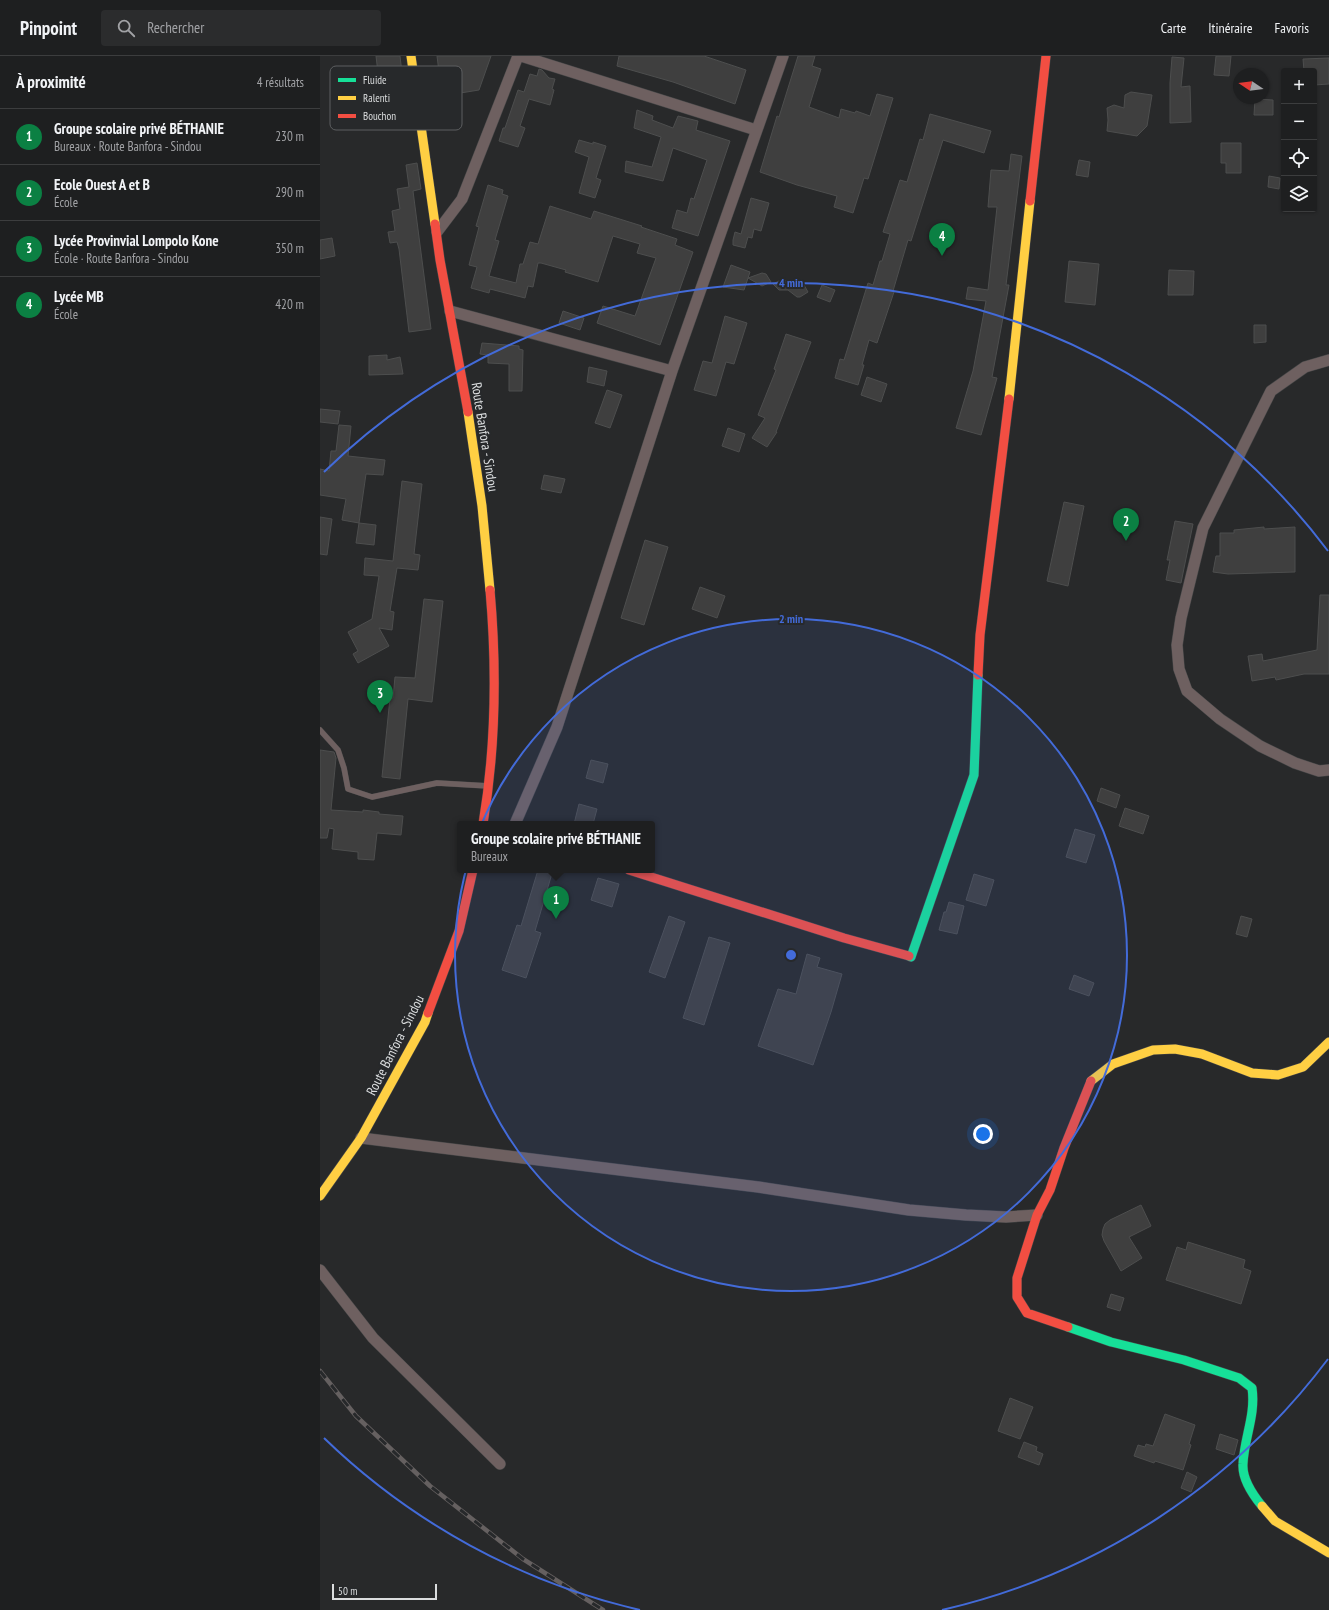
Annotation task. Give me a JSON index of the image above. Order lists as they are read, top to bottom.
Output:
{
  "streets": {
    "street": ["Route Banfora - Sindou"]
  },
  "legend": ["Fluide", "Ralenti", "Bouchon"],
  "scale_bar": "50 m",
  "north": "left",
  "page": {
    "header": "Pinpoint",
    "search": "Rechercher",
    "nav": ["Carte", "Itinéraire", "Favoris"],
    "heading": ["À proximité", "4 résultats"],
    "map_buttons": ["+", "−"],
    "list": [
      {
        "mark": "1",
        "name": "Groupe scolaire privé BÉTHANIE",
        "note": "Bureaux · Route Banfora - Sindou",
        "value": "230 m"
      },
      {
        "mark": "2",
        "name": "Ecole Ouest A et B",
        "note": "École",
        "value": "290 m"
      },
      {
        "mark": "3",
        "name": "Lycée Provinvial Lompolo Kone",
        "note": "École · Route Banfora - Sindou",
        "value": "350 m"
      },
      {
        "mark": "4",
        "name": "Lycée MB",
        "note": "École",
        "value": "420 m"
      }
    ],
    "pins": [
      "4",
      "2",
      "3",
      "1"
    ],
    "popup": ["Groupe scolaire privé BÉTHANIE", "Bureaux"],
    "scale": "50 m"
  },
  "rings": ["4 min", "2 min"]
}
